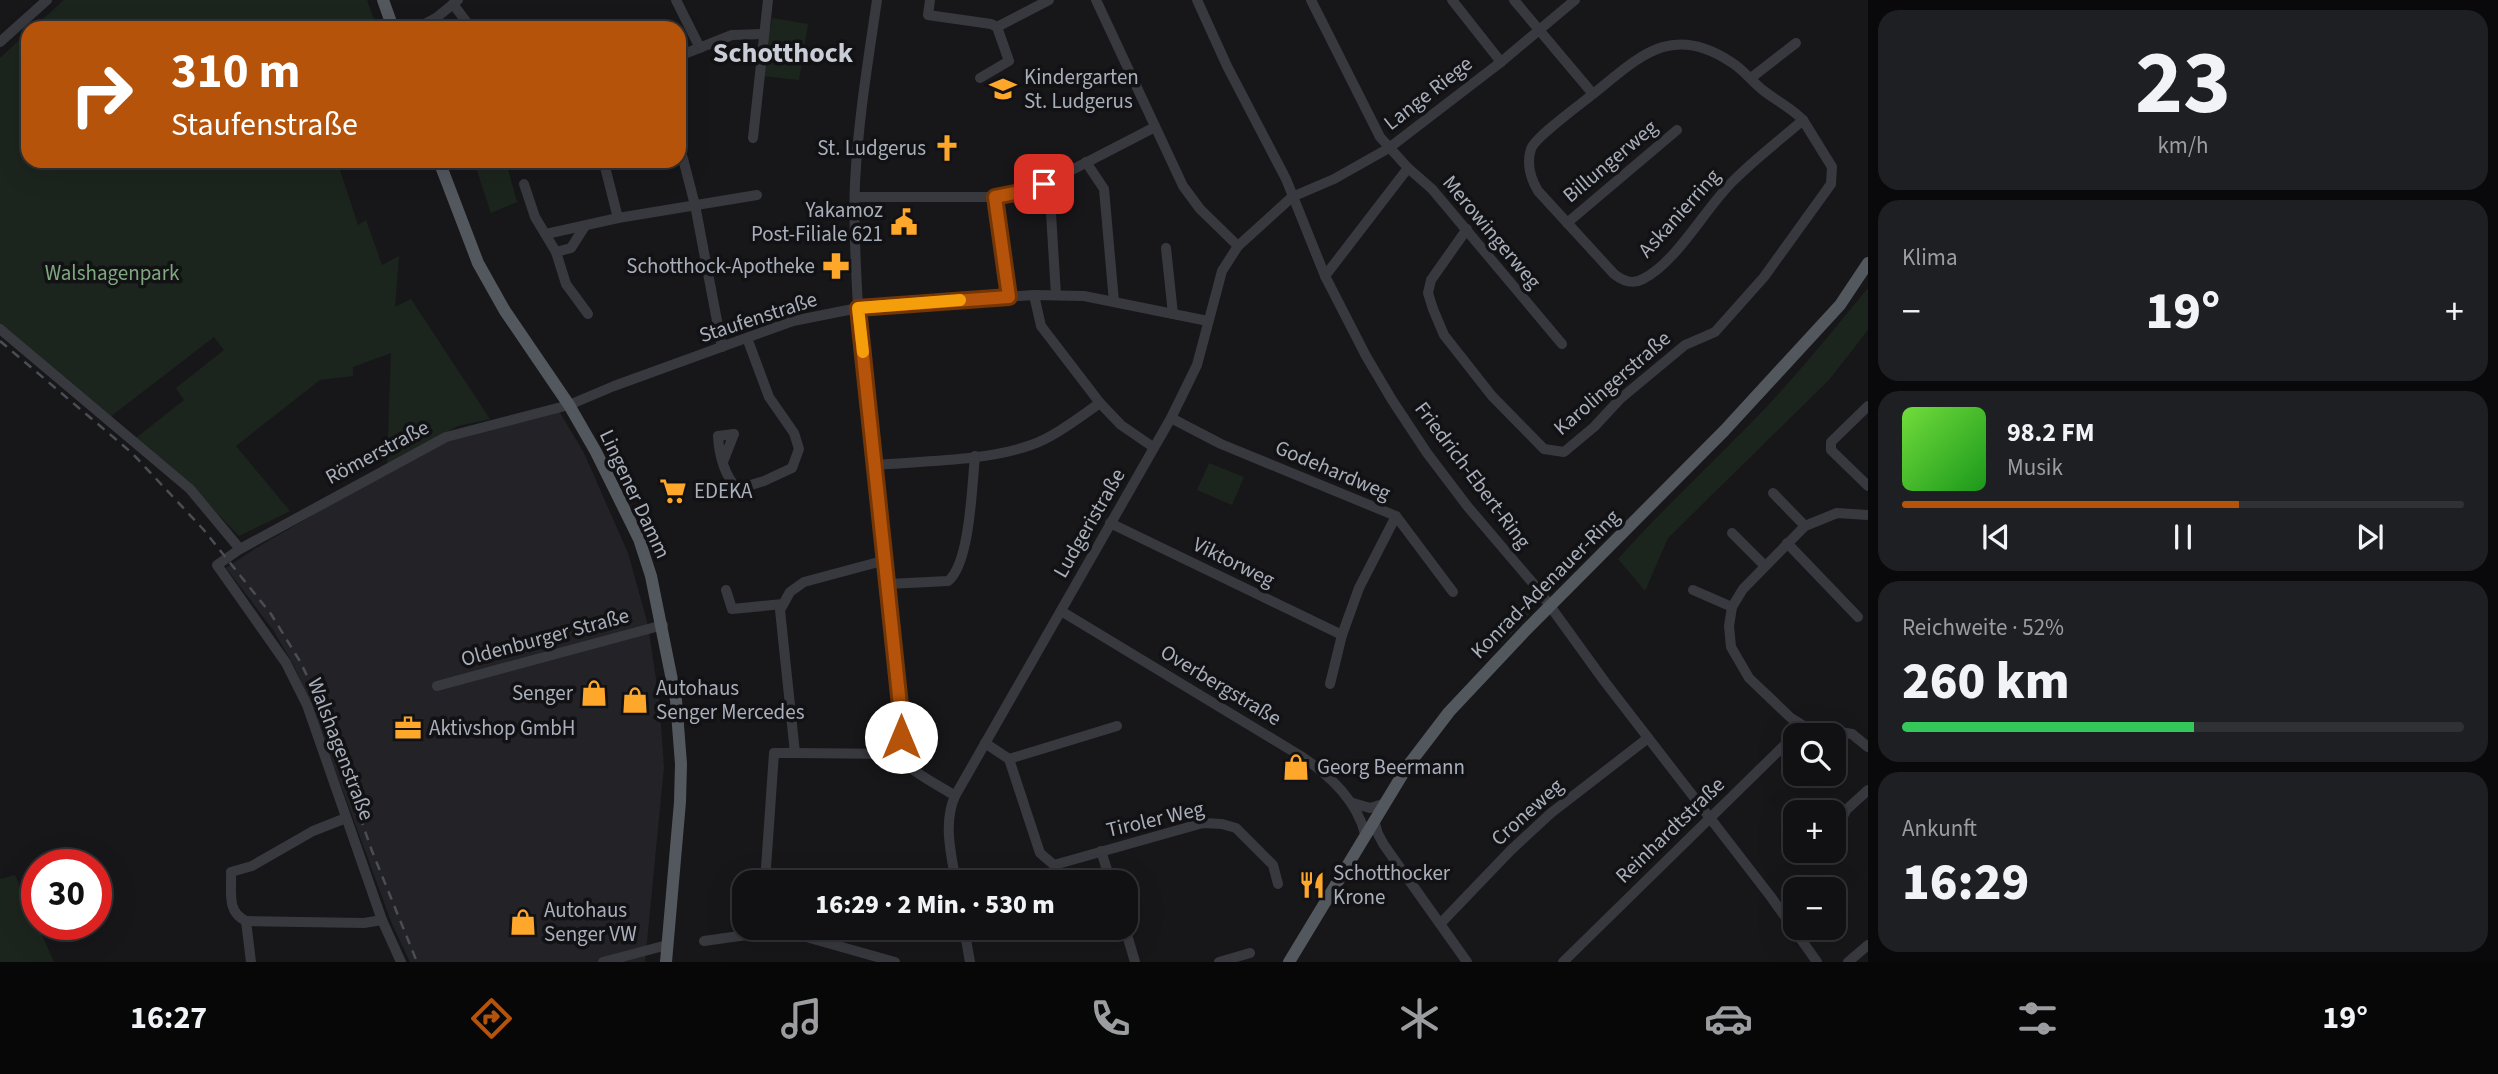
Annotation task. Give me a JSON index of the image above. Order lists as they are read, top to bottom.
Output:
{
  "streets": {
    "main road": ["Lingener Damm", "Konrad-Adenauer-Ring"],
    "street": [
      "Lange Riege",
      "Billungerweg",
      "Askanierring",
      "Merowingerweg",
      "Staufenstraße",
      "Karolingerstraße",
      "Römerstraße",
      "Godehardweg",
      "Friedrich-Ebert-Ring",
      "Ludgeristraße",
      "Viktorweg",
      "Oldenburger Straße",
      "Overbergstraße",
      "Walshagenstraße",
      "Croneweg",
      "Tiroler Weg",
      "Reinhardtstraße"
    ]
  },
  "crossings": [
    ["Lange Riege", "Merowingerweg"],
    ["Lange Riege", "Friedrich-Ebert-Ring"],
    ["Lange Riege", "Ludgeristraße"],
    ["Billungerweg", "Askanierring"],
    ["Askanierring", "Karolingerstraße"],
    ["Merowingerweg", "Karolingerstraße"],
    ["Staufenstraße", "Römerstraße"],
    ["Staufenstraße", "Lingener Damm"],
    ["Staufenstraße", "Ludgeristraße"],
    ["Römerstraße", "Lingener Damm"],
    ["Römerstraße", "Walshagenstraße"],
    ["Godehardweg", "Ludgeristraße"],
    ["Friedrich-Ebert-Ring", "Ludgeristraße"],
    ["Friedrich-Ebert-Ring", "Konrad-Adenauer-Ring"],
    ["Friedrich-Ebert-Ring", "Croneweg"],
    ["Friedrich-Ebert-Ring", "Reinhardtstraße"],
    ["Lingener Damm", "Oldenburger Straße"],
    ["Ludgeristraße", "Viktorweg"],
    ["Ludgeristraße", "Overbergstraße"],
    ["Konrad-Adenauer-Ring", "Overbergstraße"]
  ],
  "districts": ["Schotthock"],
  "parks": ["Walshagenpark"],
  "places": {
    "school or university": ["Kindergarten St. Ludgerus"],
    "church": ["St. Ludgerus"],
    "public building": ["Yakamoz Post-Filiale 621"],
    "pharmacy": ["Schotthock-Apotheke"],
    "supermarket": ["EDEKA"],
    "shop": [
      "Senger",
      "Autohaus Senger Mercedes",
      "Georg Beermann",
      "Autohaus Senger VW"
    ],
    "office": ["Aktivshop GmbH"],
    "restaurant": ["Schotthocker Krone"]
  },
  "page": {
    "tile": [
      ["23", "km/h"],
      "Klima",
      ["Reichweite · 52%", "260 km"],
      ["Ankunft", "16:29"]
    ],
    "turn": ["310 m", "Staufenstraße"],
    "heat": ["−", "19°", "+"],
    "song": ["98.2 FM", "Musik"],
    "map_buttons": ["+", "−"],
    "limit": "30",
    "trip": "16:29 · 2 Min. · 530 m",
    "tabs": ["16:27", "19°"]
  }
}
